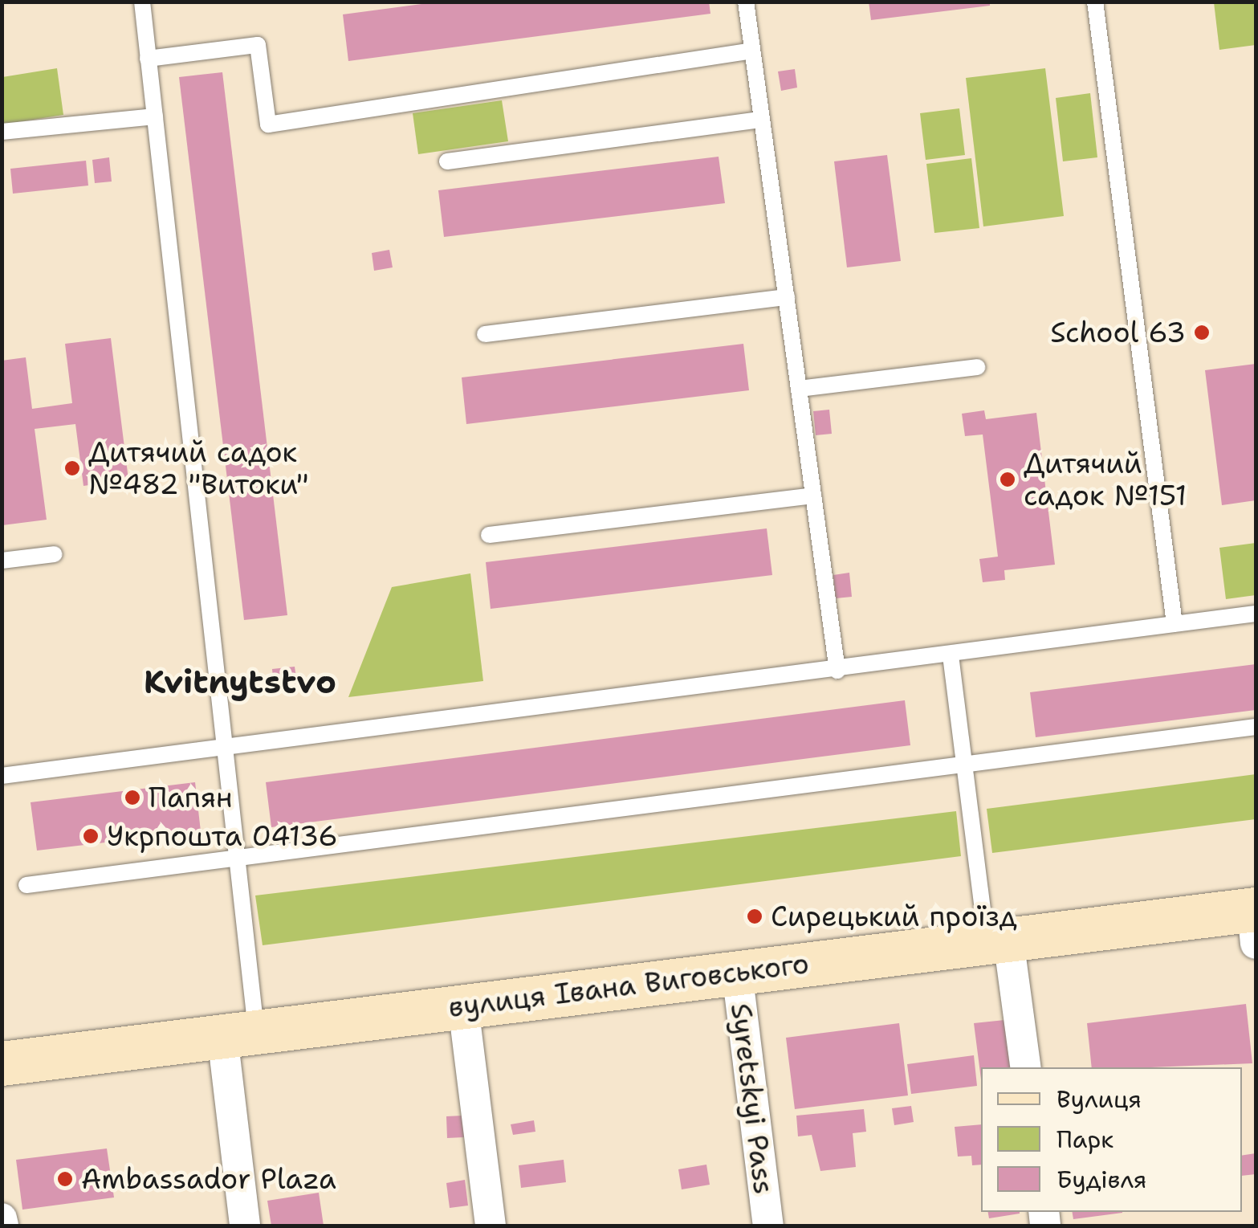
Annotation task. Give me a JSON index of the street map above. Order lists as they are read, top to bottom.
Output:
{
  "streets": {
    "main road": ["вулиця Івана Виговського"],
    "street": ["Syretskyi Pass"]
  },
  "crossings": [
    ["вулиця Івана Виговського", "Syretskyi Pass"]
  ],
  "districts": ["Kvitnytstvo"],
  "places": [
    "School 63",
    "Дитячий садок №482 \"Витоки\"",
    "Дитячий садок №151",
    "Папян",
    "Укрпошта 04136",
    "Сирецький проїзд",
    "Ambassador Plaza"
  ],
  "legend": ["Вулиця", "Парк", "Будівля"]
}
